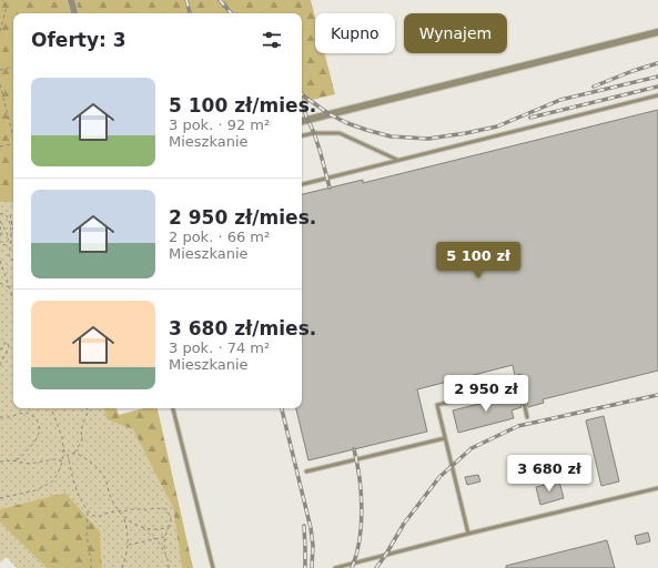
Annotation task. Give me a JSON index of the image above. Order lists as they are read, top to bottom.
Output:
{
  "page": {
    "chip": ["Kupno", "Wynajem"],
    "heading": "Oferty: 3",
    "list": [
      {
        "name": "5 100 zł/mies.",
        "note": "3 pok. · 92 m² · Mieszkanie"
      },
      {
        "name": "2 950 zł/mies.",
        "note": "2 pok. · 66 m² · Mieszkanie"
      },
      {
        "name": "3 680 zł/mies.",
        "note": "3 pok. · 74 m² · Mieszkanie"
      }
    ],
    "price": ["5 100 zł", "2 950 zł", "3 680 zł"]
  }
}
